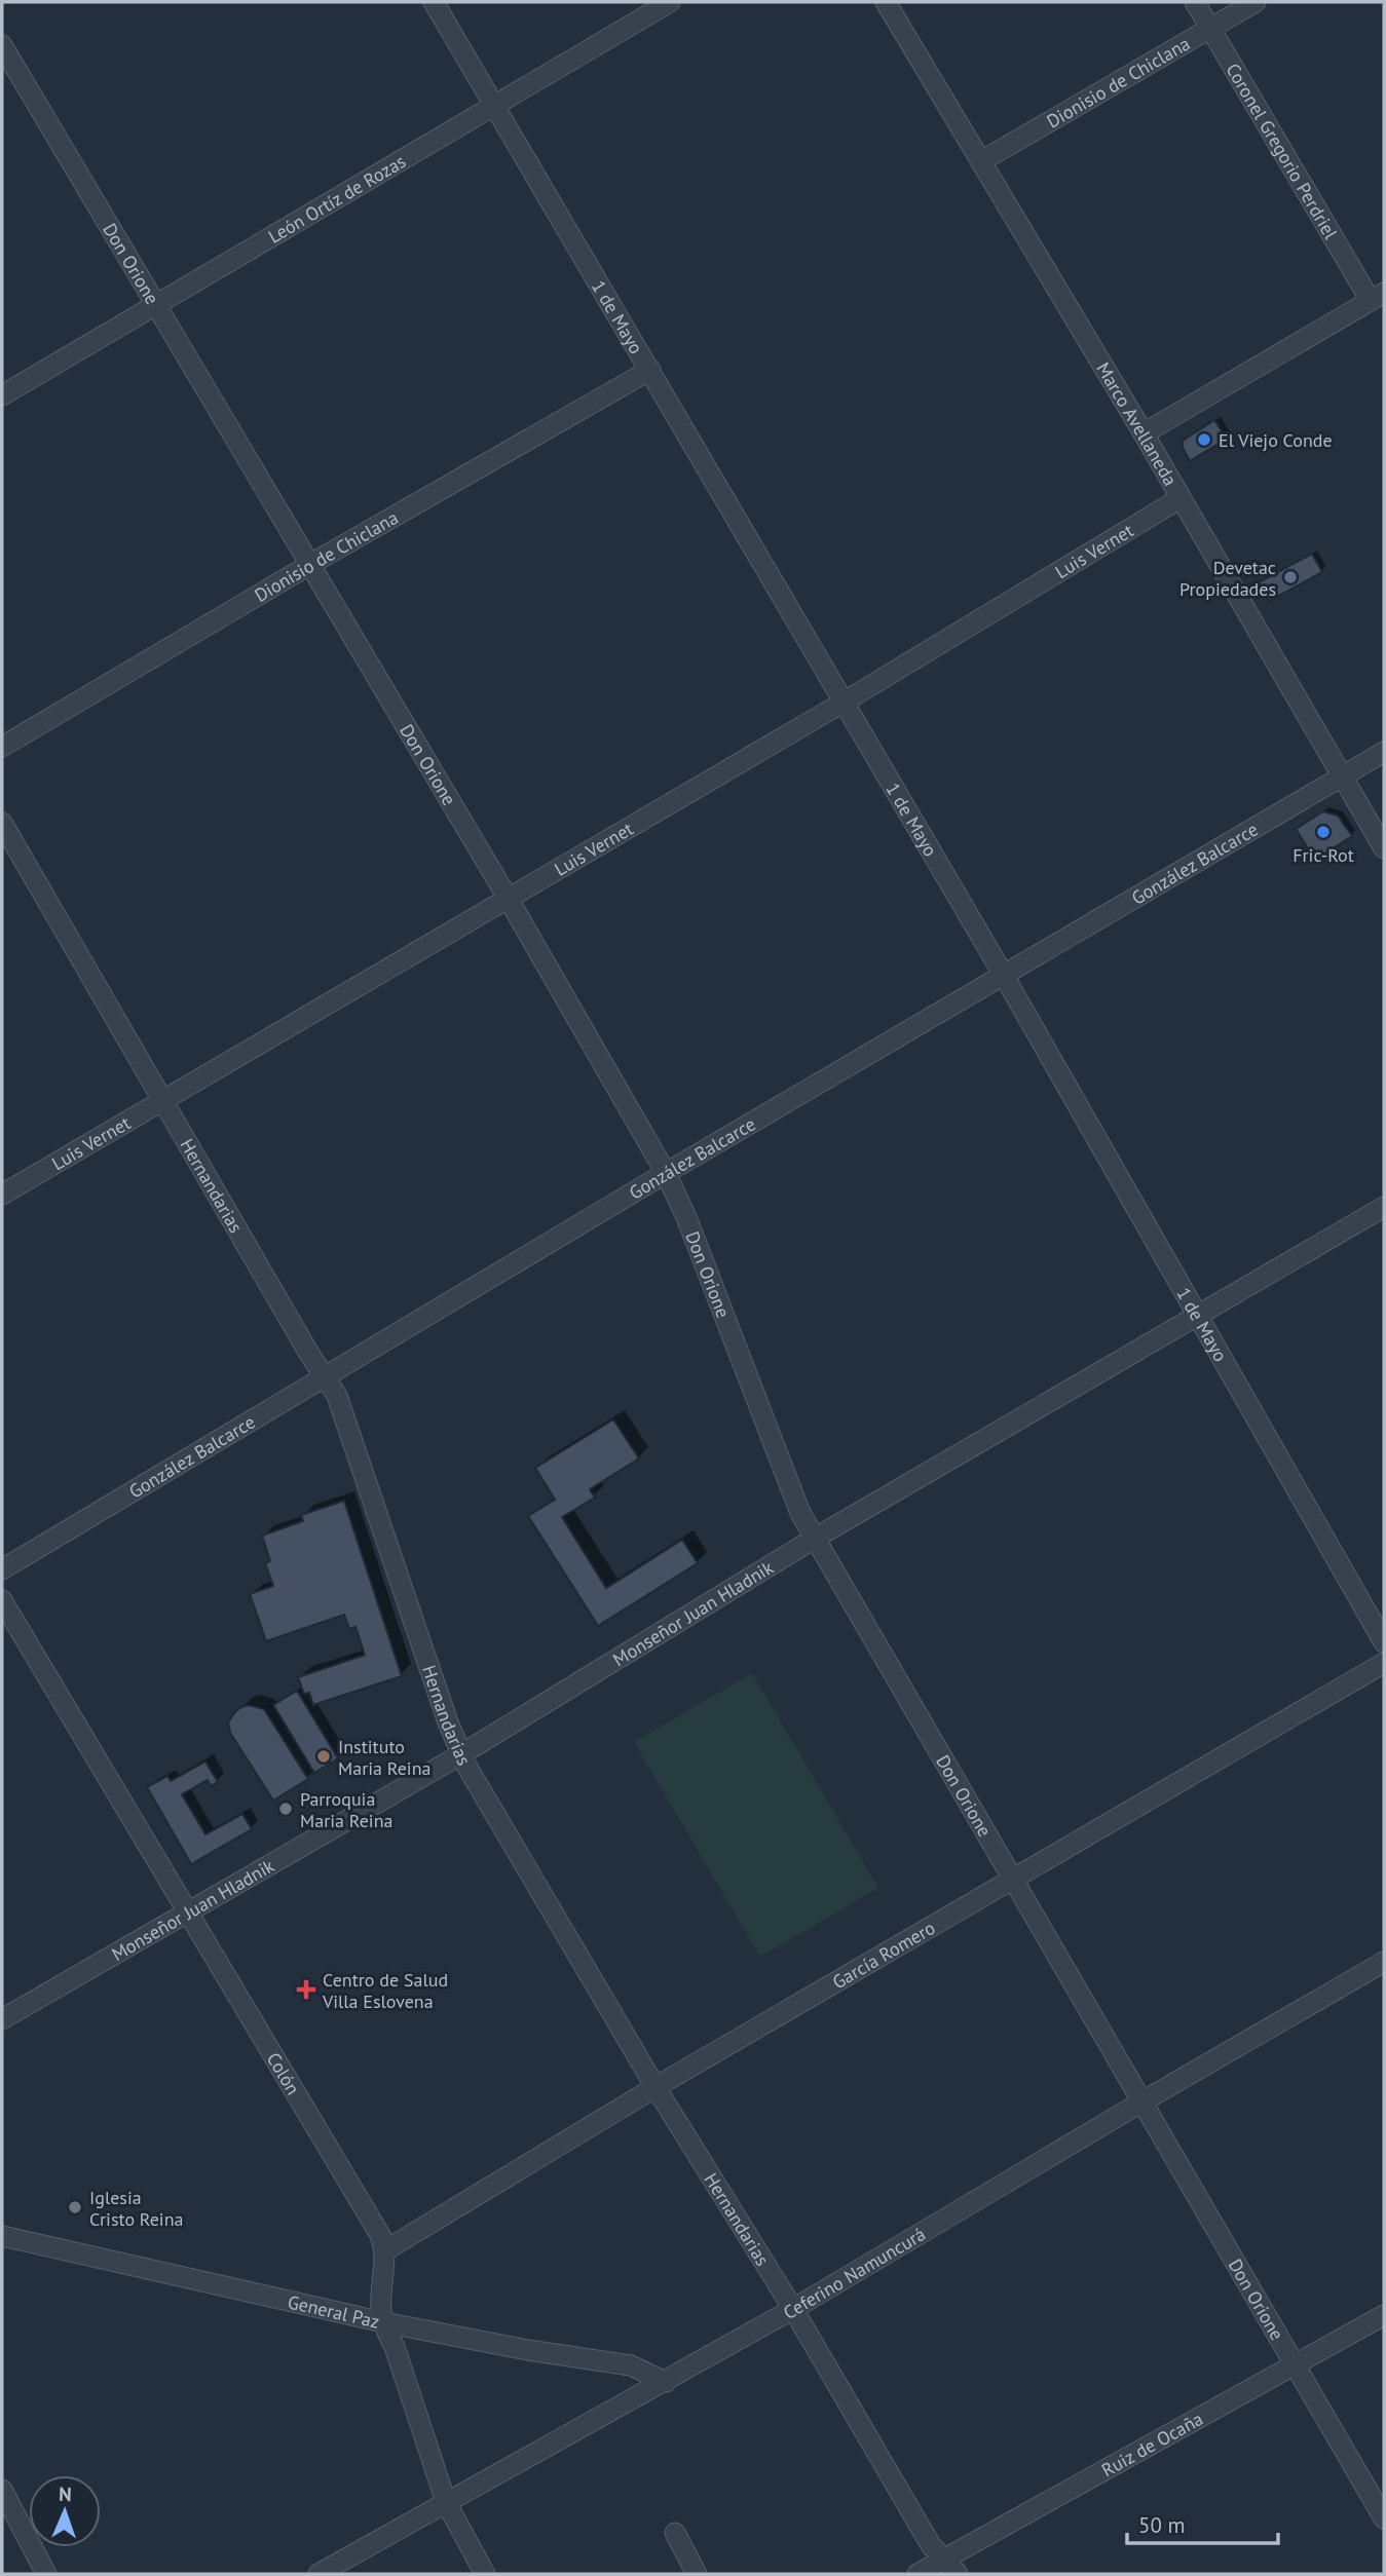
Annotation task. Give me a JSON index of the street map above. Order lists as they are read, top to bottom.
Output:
{
  "streets": {
    "street": [
      "Dionisio de Chiclana",
      "Coronel Gregorio Perdriel",
      "León Ortíz de Rozas",
      "Don Orione",
      "1 de Mayo",
      "Marco Avellaneda",
      "Luis Vernet",
      "González Balcarce",
      "Hernandarias",
      "Monseñor Juan Hladnik",
      "García Romero",
      "Colón",
      "Ceferino Namuncurá",
      "General Paz",
      "Ruiz de Ocaña"
    ]
  },
  "crossings": [
    ["Dionisio de Chiclana", "Coronel Gregorio Perdriel"],
    ["Dionisio de Chiclana", "Don Orione"],
    ["Dionisio de Chiclana", "1 de Mayo"],
    ["Dionisio de Chiclana", "Marco Avellaneda"],
    ["León Ortíz de Rozas", "Don Orione"],
    ["León Ortíz de Rozas", "1 de Mayo"],
    ["Don Orione", "Luis Vernet"],
    ["Don Orione", "González Balcarce"],
    ["Don Orione", "Monseñor Juan Hladnik"],
    ["Don Orione", "García Romero"],
    ["Don Orione", "Ceferino Namuncurá"],
    ["Don Orione", "Ruiz de Ocaña"],
    ["1 de Mayo", "Luis Vernet"],
    ["1 de Mayo", "González Balcarce"],
    ["1 de Mayo", "Monseñor Juan Hladnik"],
    ["Marco Avellaneda", "Luis Vernet"],
    ["Marco Avellaneda", "González Balcarce"],
    ["Luis Vernet", "Hernandarias"],
    ["González Balcarce", "Hernandarias"],
    ["Hernandarias", "Monseñor Juan Hladnik"],
    ["Hernandarias", "García Romero"],
    ["Hernandarias", "Ceferino Namuncurá"],
    ["Hernandarias", "Ruiz de Ocaña"],
    ["Monseñor Juan Hladnik", "Colón"],
    ["García Romero", "Colón"],
    ["Colón", "Ceferino Namuncurá"],
    ["Colón", "General Paz"],
    ["Ceferino Namuncurá", "General Paz"]
  ],
  "places": {
    "other": [
      "El Viejo Conde",
      "Devetac Propiedades",
      "Fric-Rot",
      "Instituto Maria Reina",
      "Parroquia Maria Reina",
      "Iglesia Cristo Reina"
    ],
    "health": ["Centro de Salud Villa Eslovena"]
  },
  "scale_bar": "50 m",
  "north": "top"
}
